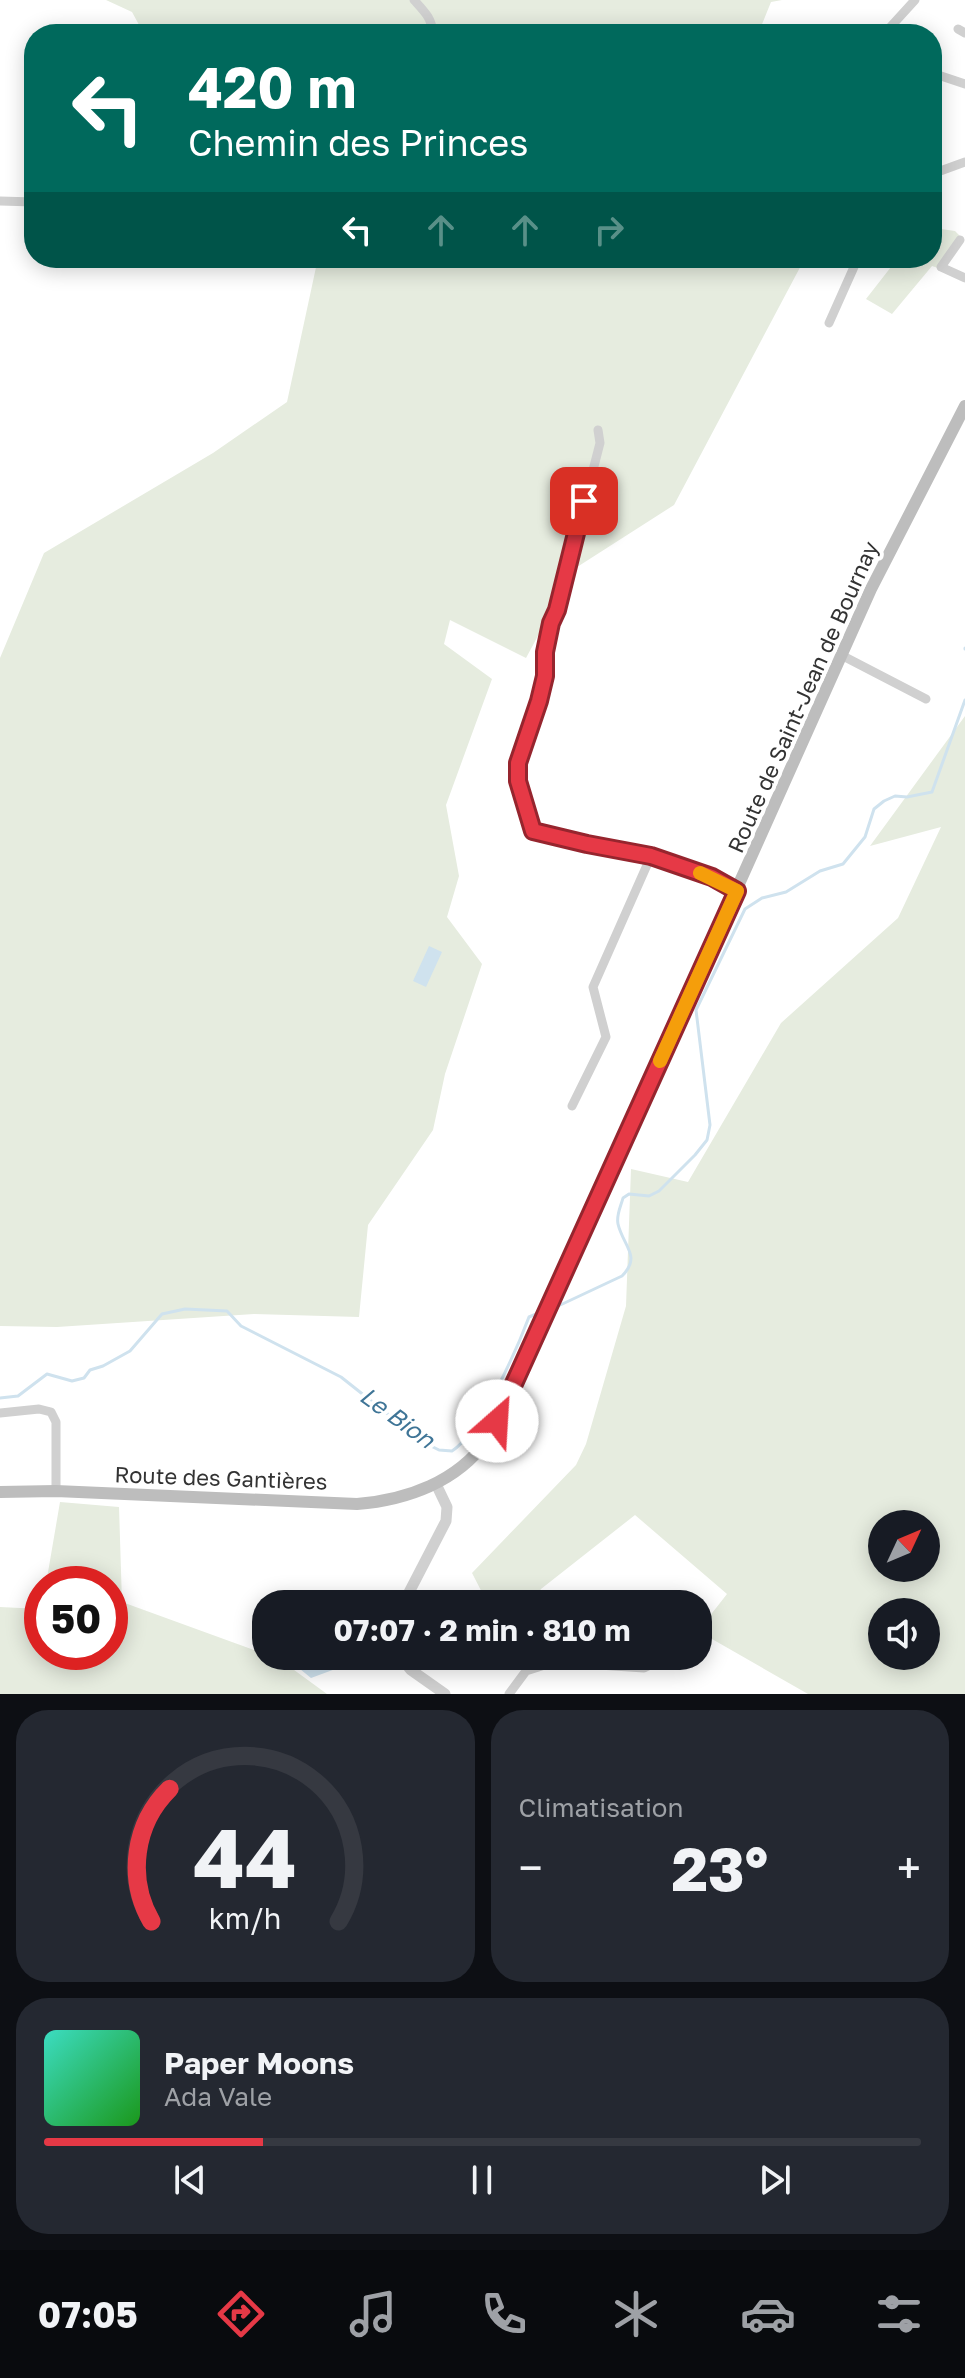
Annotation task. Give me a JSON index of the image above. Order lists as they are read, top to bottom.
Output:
{
  "streets": {
    "main road": ["Route de Saint-Jean de Bournay", "Route des Gantières"]
  },
  "crossings": [
    ["Route de Saint-Jean de Bournay", "Route des Gantières"]
  ],
  "water": ["Le Bion"],
  "north": "top right",
  "page": {
    "turn": ["420 m", "Chemin des Princes"],
    "limit": "50",
    "trip": "07:07 · 2 min · 810 m",
    "tile": "Climatisation",
    "heat": ["−", "23°", "+"],
    "song": ["Paper Moons", "Ada Vale"],
    "tabs": "07:05",
    "gauge": ["44", "km/h"]
  }
}
